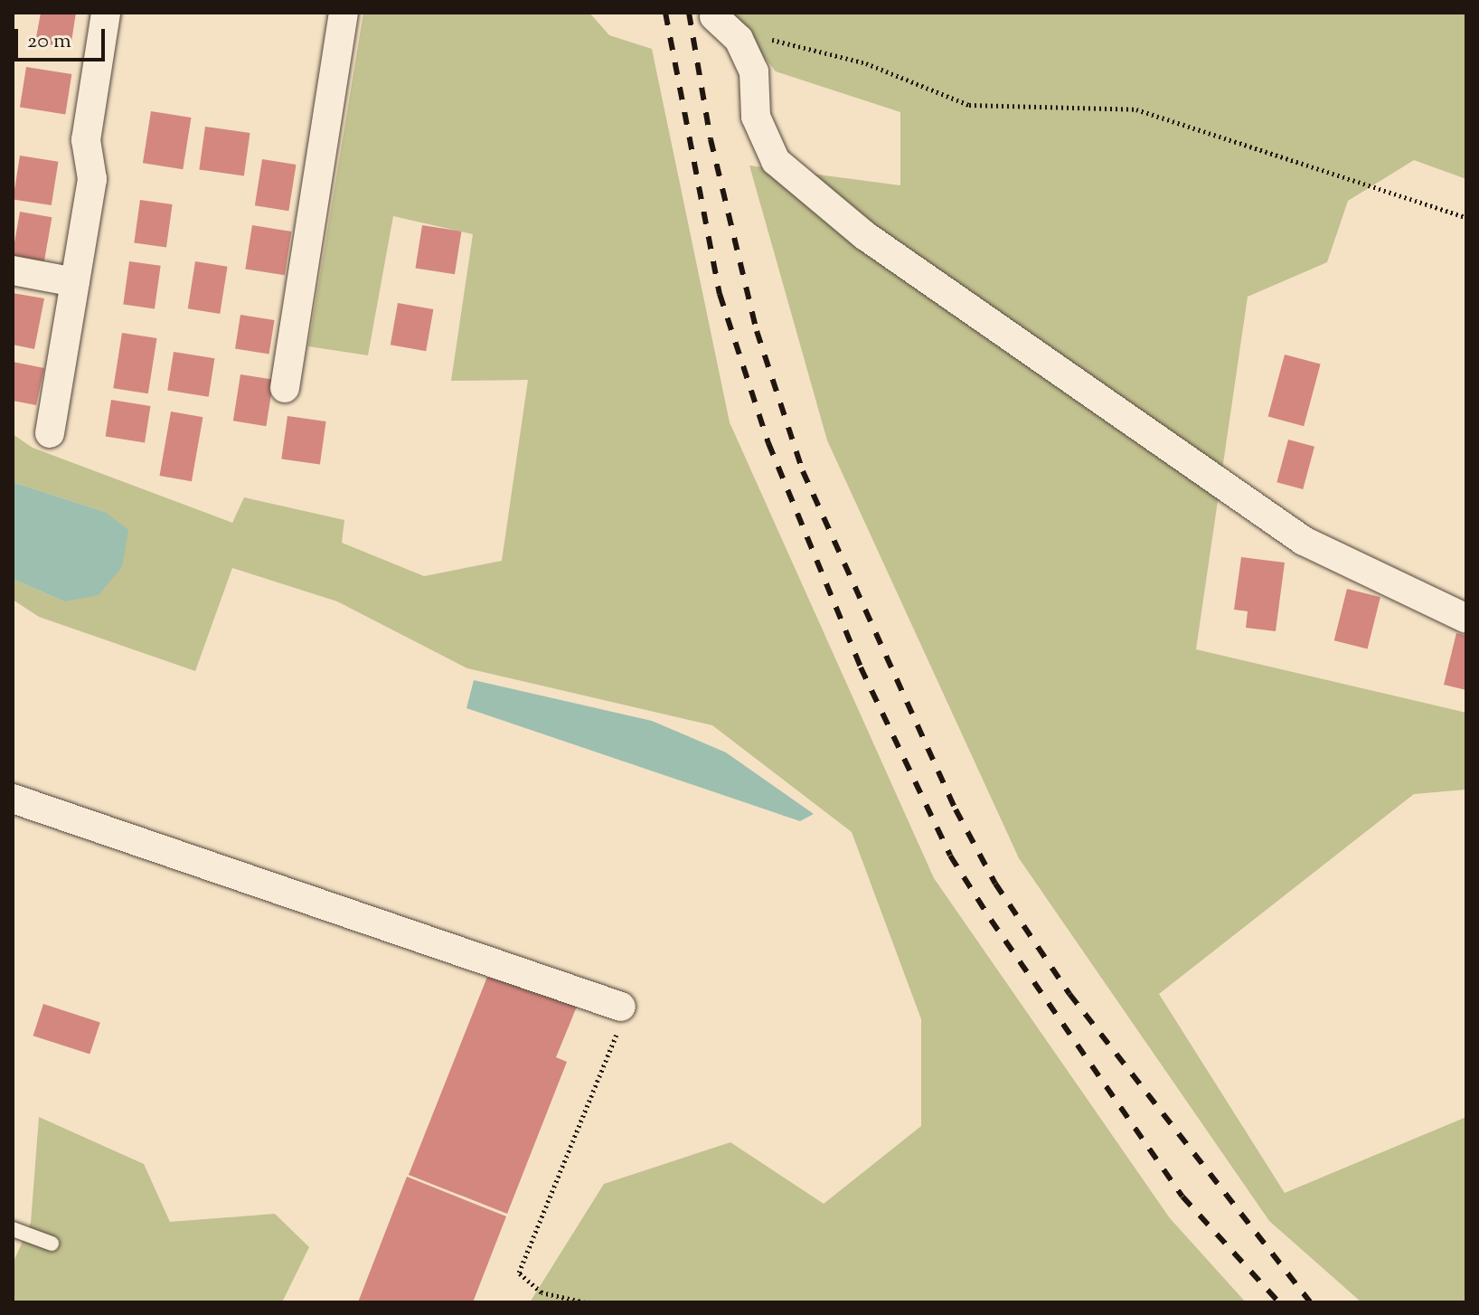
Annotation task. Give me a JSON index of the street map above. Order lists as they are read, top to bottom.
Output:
{
  "scale_bar": "20 m"
}
